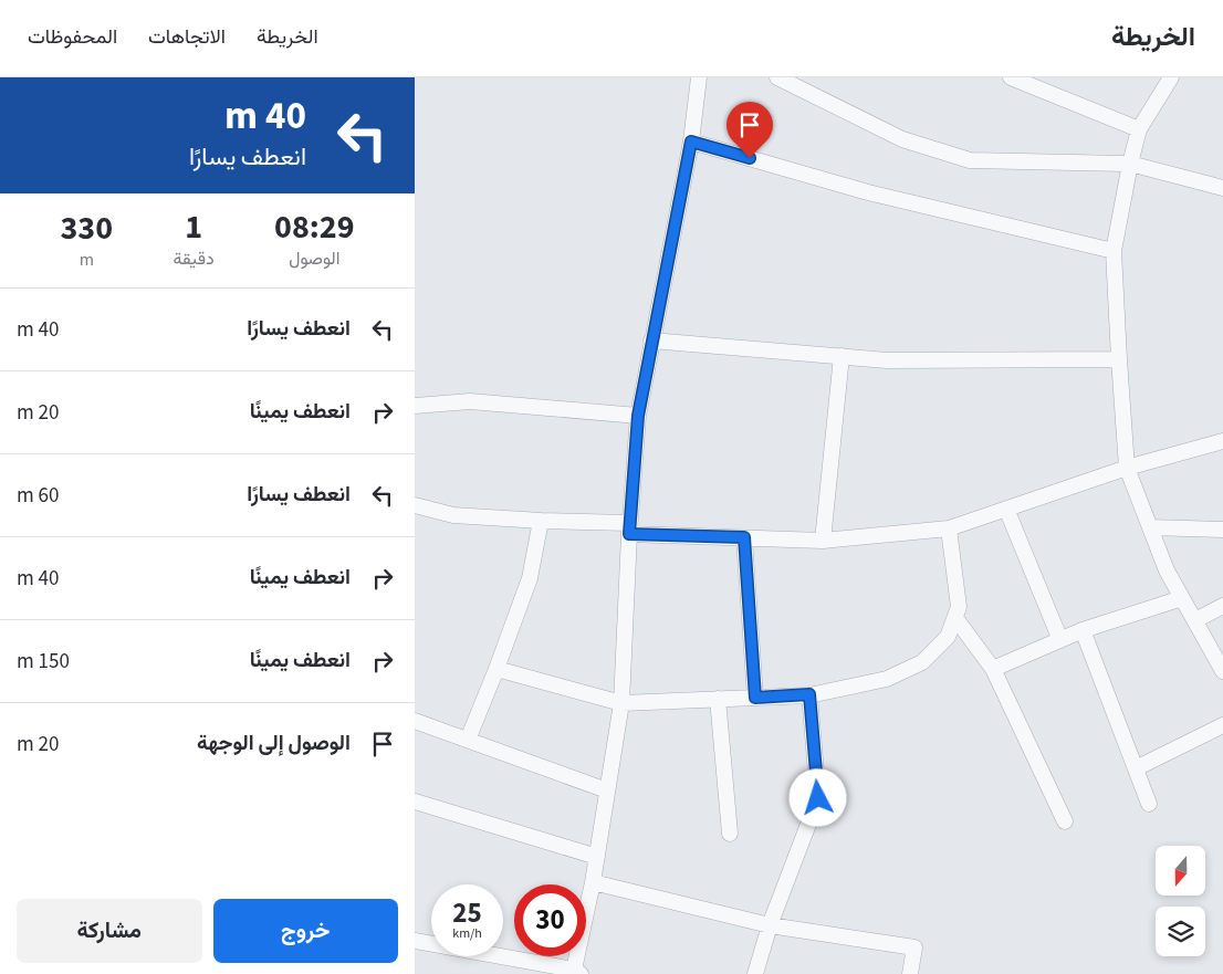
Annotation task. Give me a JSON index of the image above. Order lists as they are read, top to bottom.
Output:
{
  "north": "bottom",
  "page": {
    "header": "الخريطة",
    "nav": ["الخريطة", "الاتجاهات", "المحفوظات"],
    "turn": ["40 m", "انعطف يسارًا"],
    "eta": [
      "08:29",
      "الوصول",
      "1",
      "دقيقة",
      "330",
      "m"
    ],
    "list": [
      {
        "name": "انعطف يسارًا",
        "value": "40 m"
      },
      {
        "name": "انعطف يمينًا",
        "value": "20 m"
      },
      {
        "name": "انعطف يسارًا",
        "value": "60 m"
      },
      {
        "name": "انعطف يمينًا",
        "value": "40 m"
      },
      {
        "name": "انعطف يمينًا",
        "value": "150 m"
      },
      {
        "name": "الوصول إلى الوجهة",
        "value": "20 m"
      }
    ],
    "speed": "25 km/h",
    "limit": "30",
    "buttons": ["خروج", "مشاركة"]
  }
}
